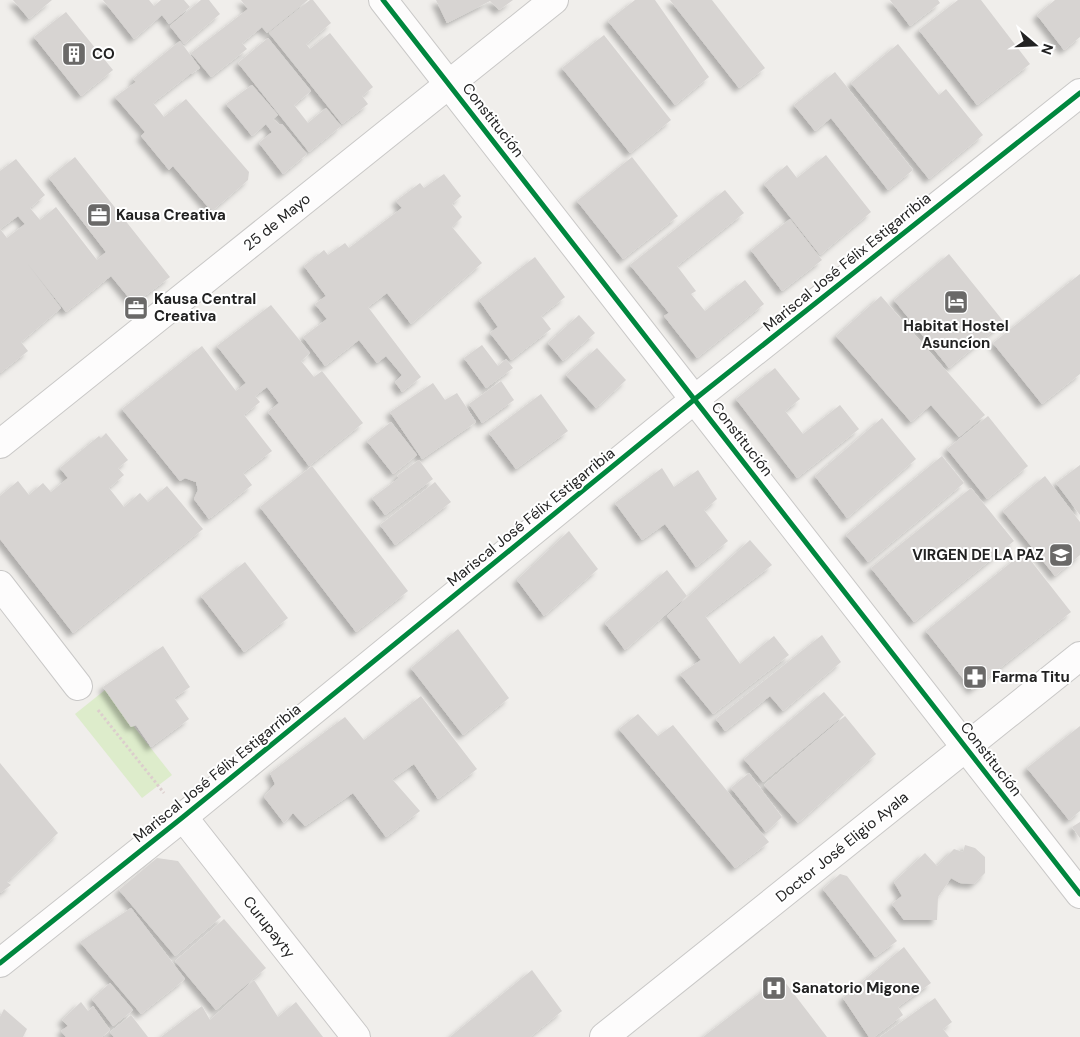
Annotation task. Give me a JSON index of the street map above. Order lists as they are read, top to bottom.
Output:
{
  "streets": {
    "street": [
      "Constitución",
      "25 de Mayo",
      "Mariscal José Félix Estigarribia",
      "Doctor José Eligio Ayala",
      "Curupayty"
    ]
  },
  "crossings": [
    ["Constitución", "25 de Mayo"],
    ["Constitución", "Mariscal José Félix Estigarribia"],
    ["Constitución", "Doctor José Eligio Ayala"],
    ["Mariscal José Félix Estigarribia", "Curupayty"]
  ],
  "places": {
    "building": ["CO"],
    "office": ["Kausa Creativa", "Kausa Central Creativa"],
    "hotel": ["Habitat Hostel Asuncíon"],
    "school or university": ["VIRGEN DE LA PAZ"],
    "pharmacy": ["Farma Titu"],
    "hospital": ["Sanatorio Migone"]
  },
  "north": "right"
}
